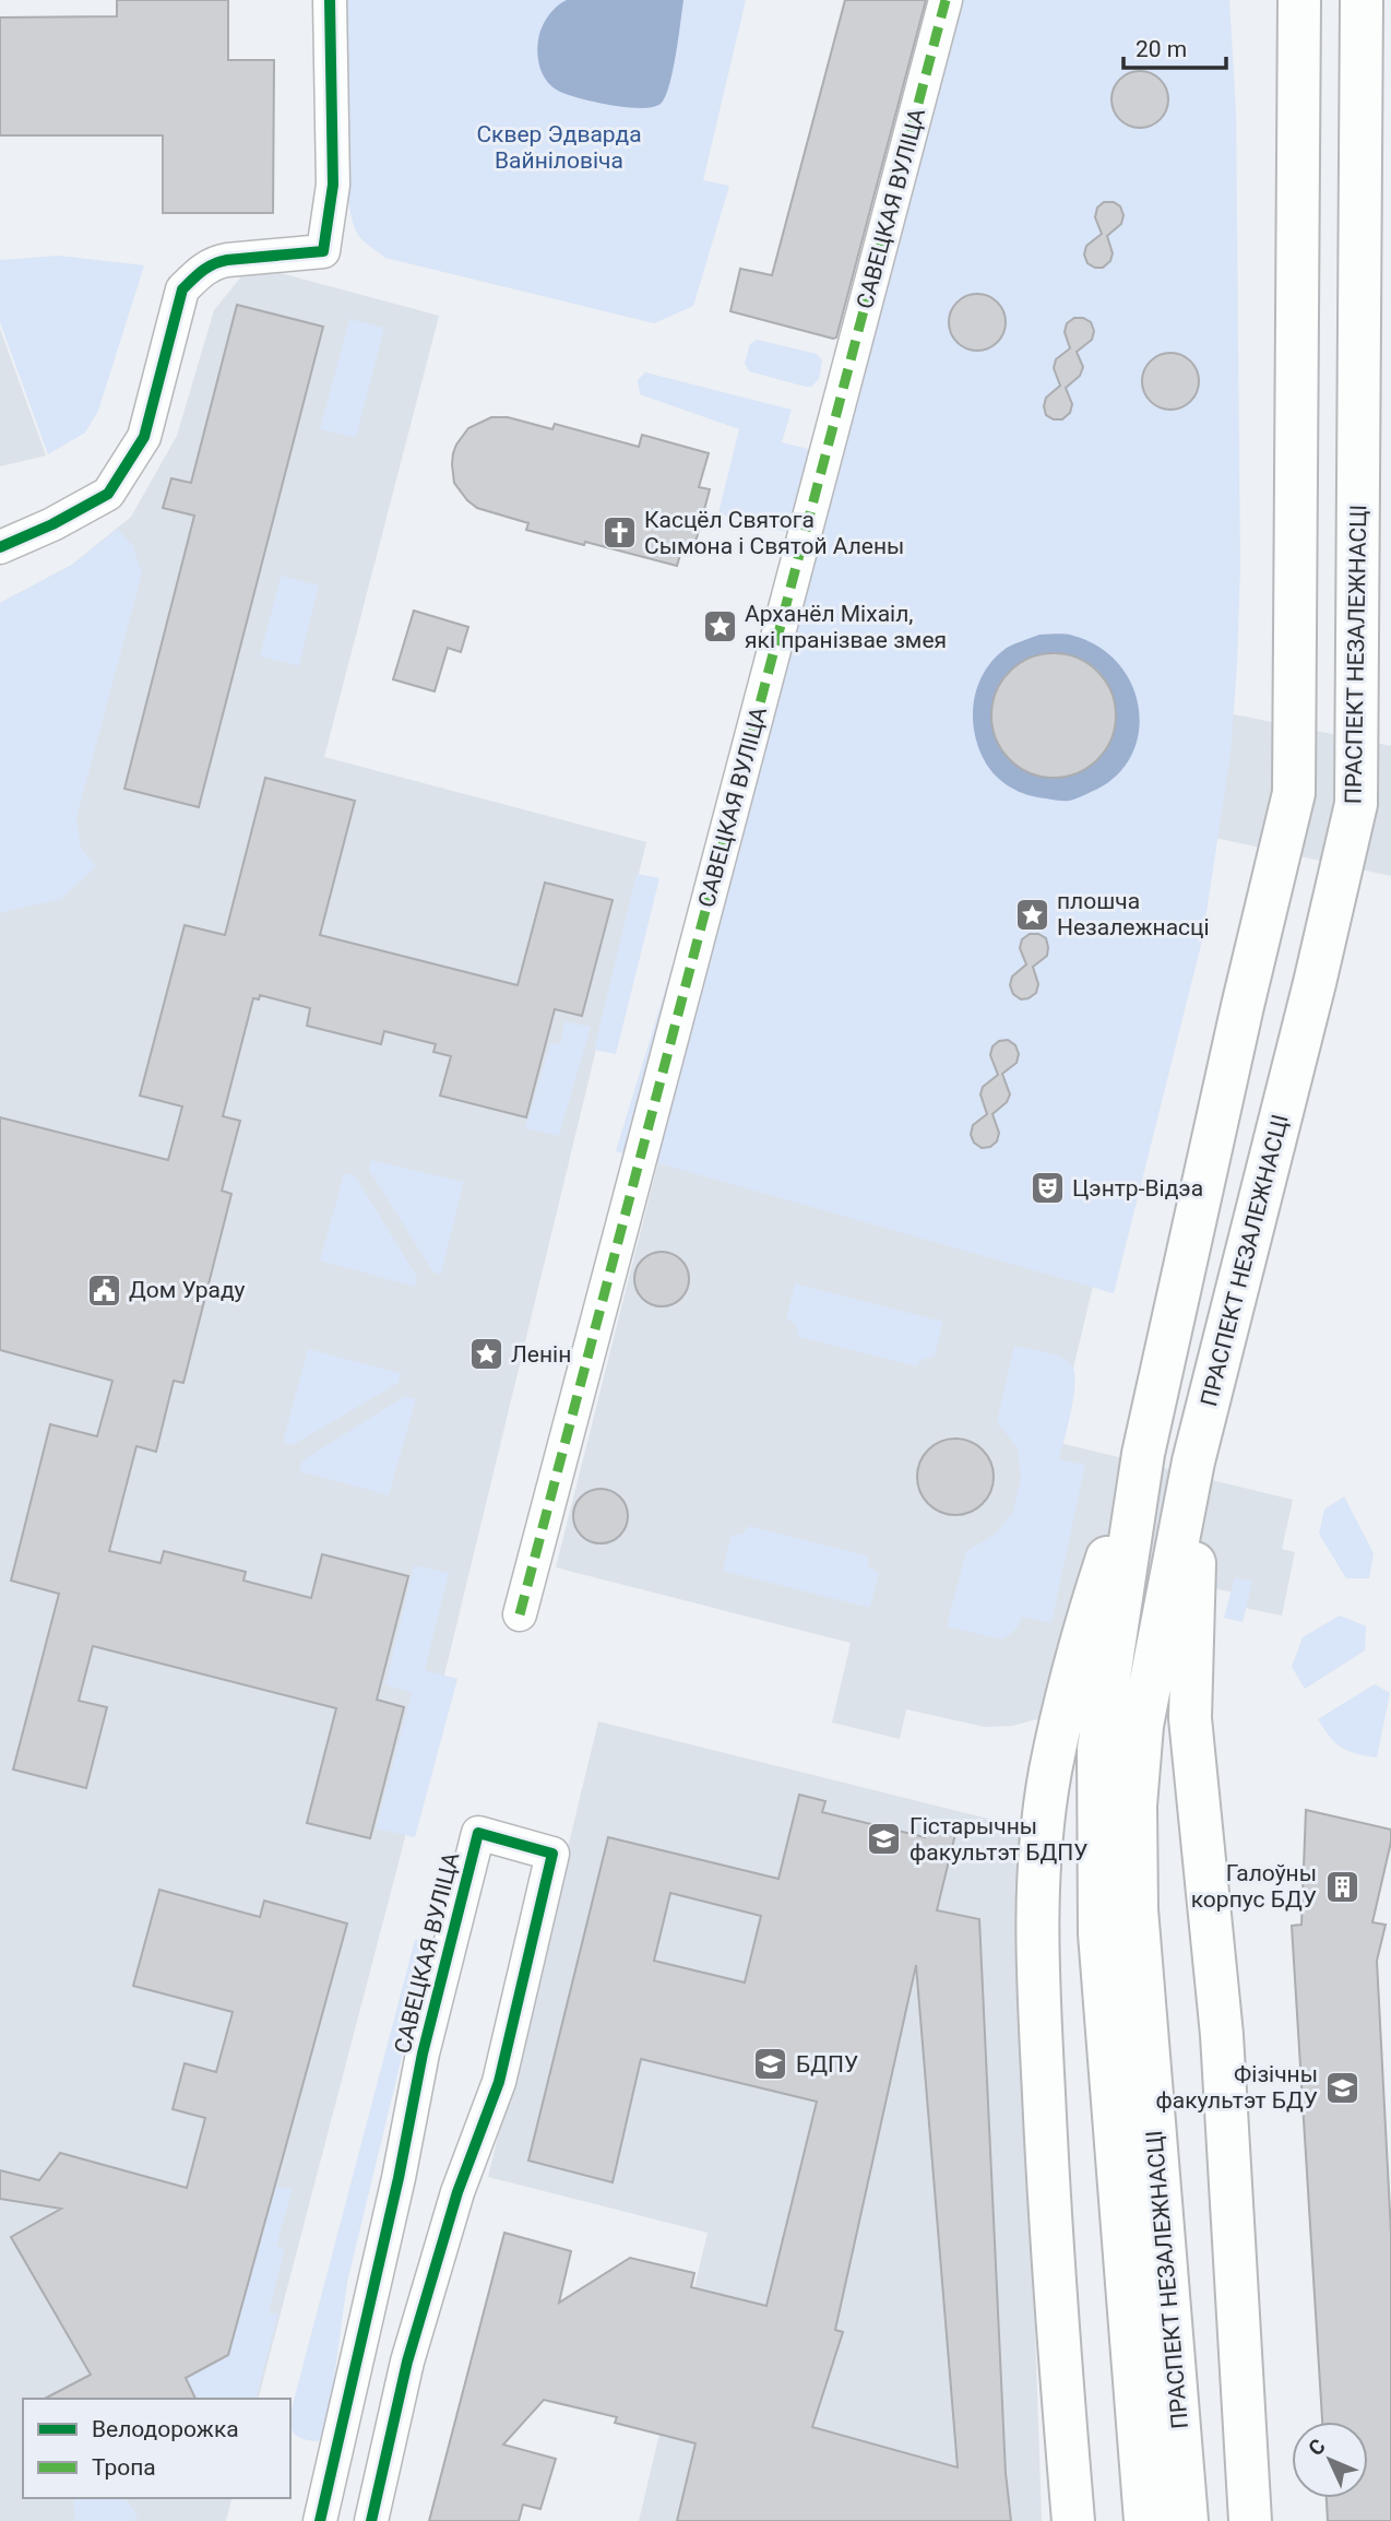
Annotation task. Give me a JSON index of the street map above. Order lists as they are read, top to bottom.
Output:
{
  "streets": {
    "main road": ["ПРАСПЕКТ НЕЗАЛЕЖНАСЦІ"],
    "street": ["САВЕЦКАЯ ВУЛІЦА"]
  },
  "parks": ["Сквер Эдварда Вайніловіча"],
  "places": {
    "church": ["Касцёл Святога Сымона і Святой Алены"],
    "place": ["Арханёл Міхаіл, які пранізвае змея", "плошча Незалежнасці", "Ленін"],
    "theatre": ["Цэнтр-Відэа"],
    "public building": ["Дом Ураду"],
    "school or university": ["Гістарычны факультэт БДПУ", "БДПУ", "Фізічны факультэт БДУ"],
    "building": ["Галоўны корпус БДУ"]
  },
  "legend": ["Велодорожка", "Тропа"],
  "scale_bar": "20 m",
  "north": "top left"
}
